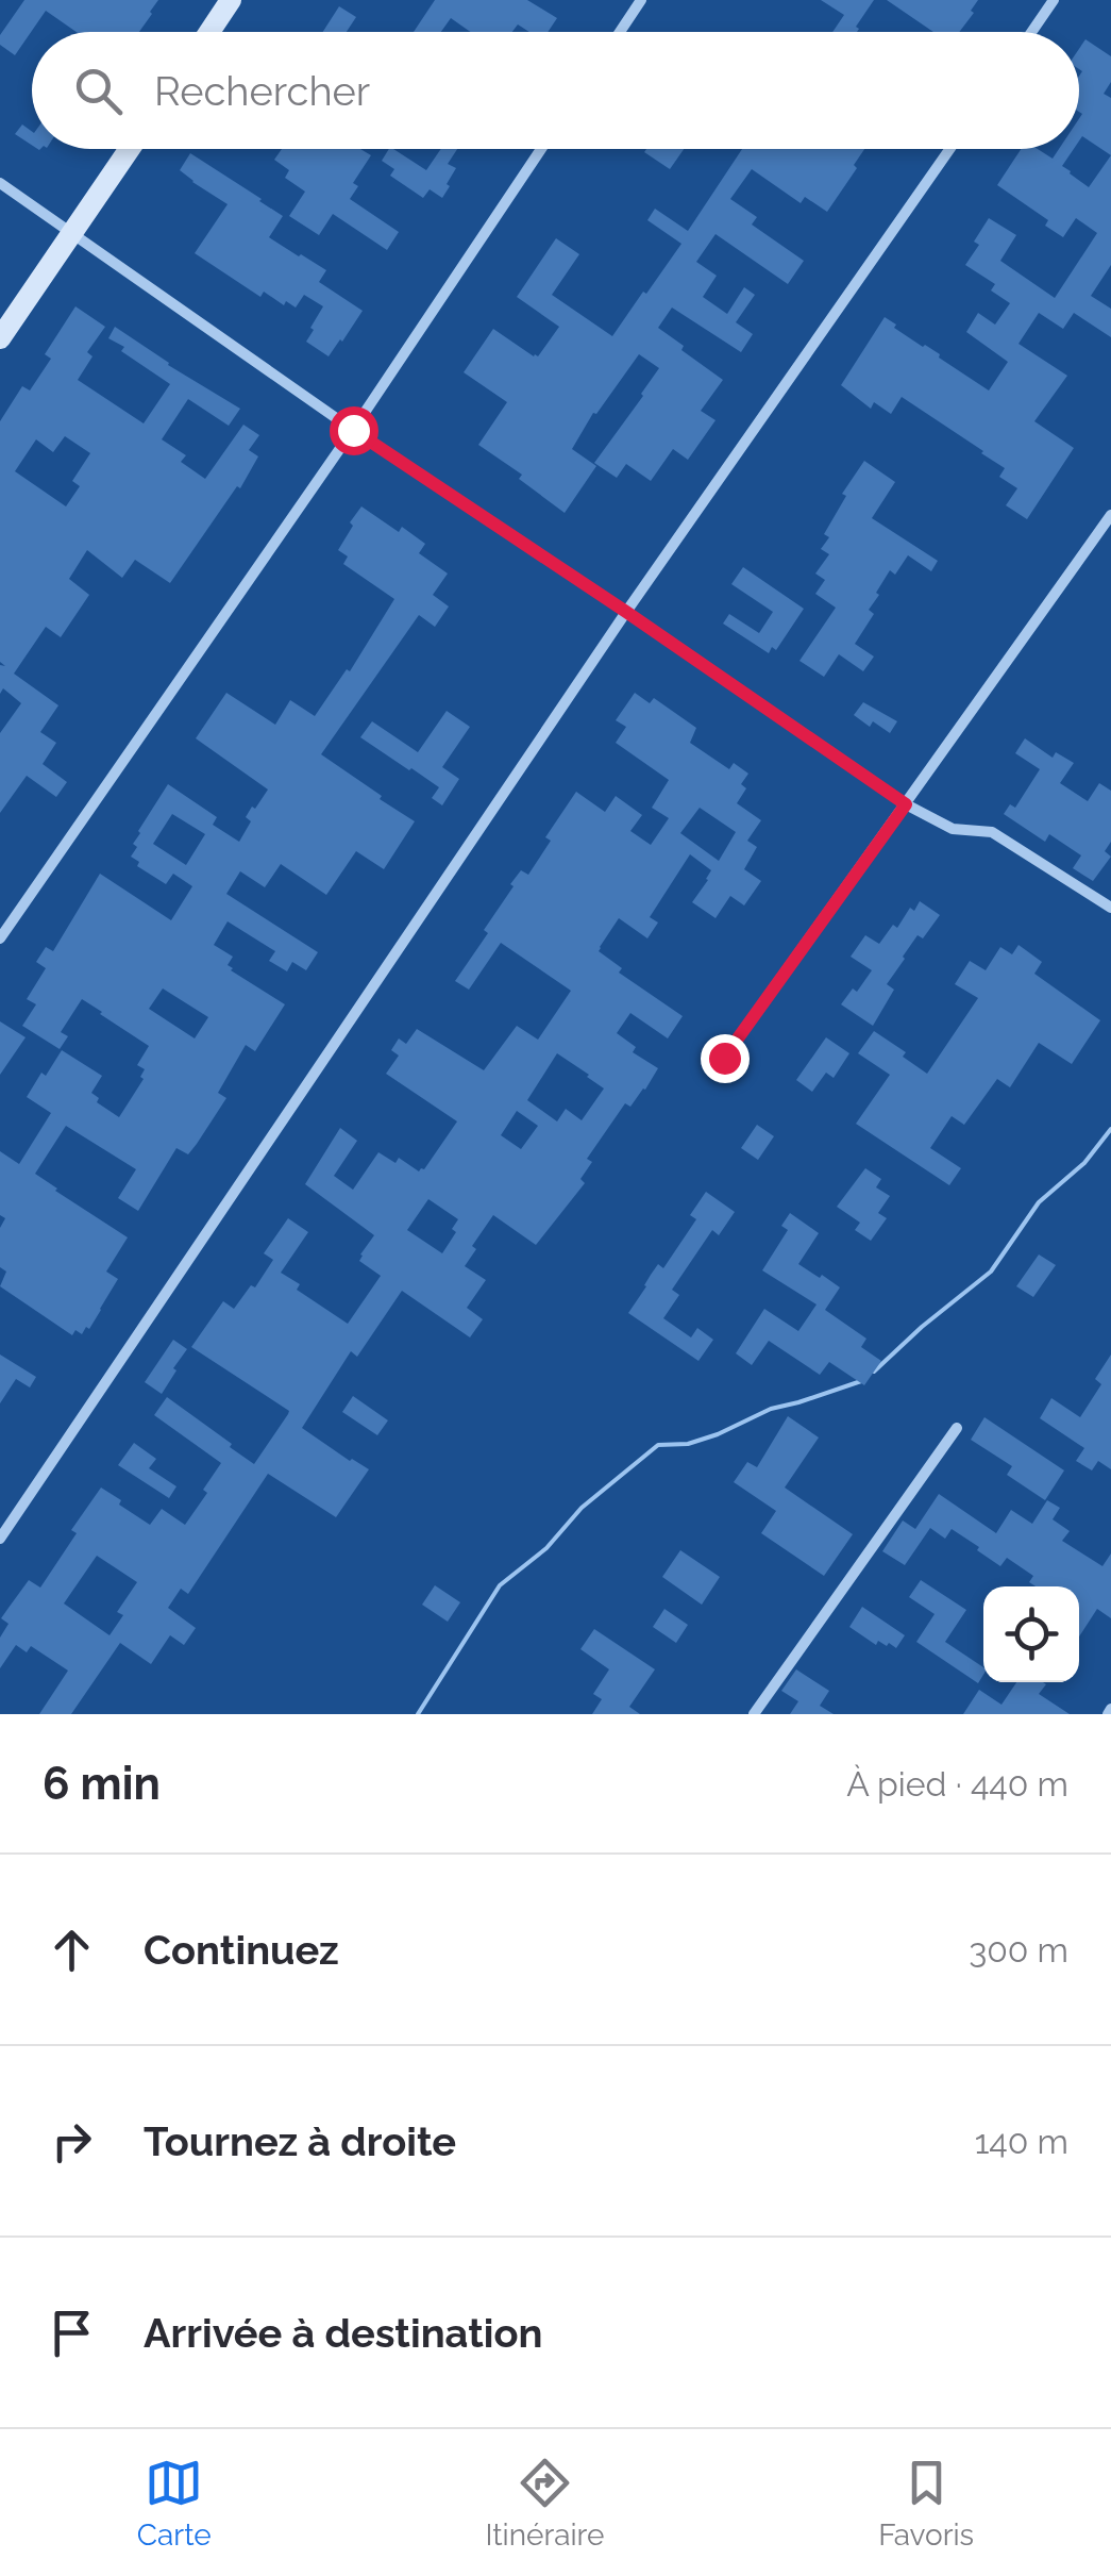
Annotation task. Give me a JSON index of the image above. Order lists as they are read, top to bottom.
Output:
{
  "page": {
    "search": "Rechercher",
    "heading": ["6 min", "À pied · 440 m"],
    "list": [
      ["Continuez", "300 m"],
      ["Tournez à droite", "140 m"],
      "Arrivée à destination"
    ],
    "nav": ["Carte", "Itinéraire", "Favoris"]
  }
}
